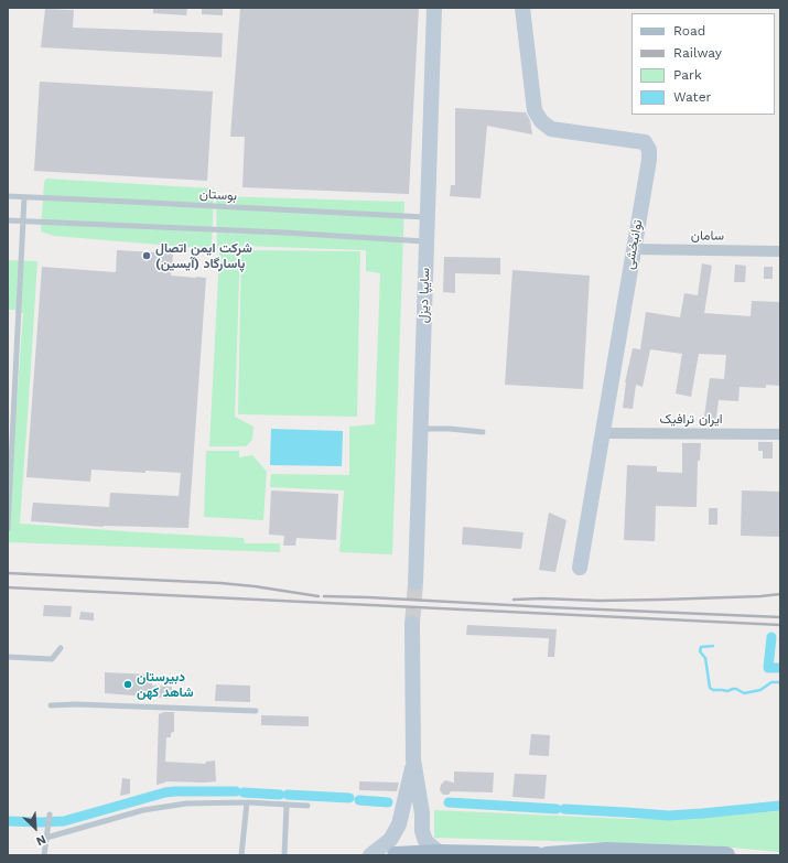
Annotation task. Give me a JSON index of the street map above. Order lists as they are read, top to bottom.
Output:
{
  "streets": {
    "street": [
      "سامان",
      "توانبخشی",
      "سایپا دیزل",
      "ایران ترافیک"
    ],
    "lane": ["بوستان"]
  },
  "crossings": [
    ["بوستان", "سایپا دیزل"],
    ["سامان", "توانبخشی"],
    ["توانبخشی", "ایران ترافیک"]
  ],
  "places": ["شرکت ایمن اتصال پاسارگاد (آیسین)", "دبیرستان شاهد کهن"],
  "legend": [
    "Road",
    "Railway",
    "Park",
    "Water"
  ],
  "north": "bottom right"
}
